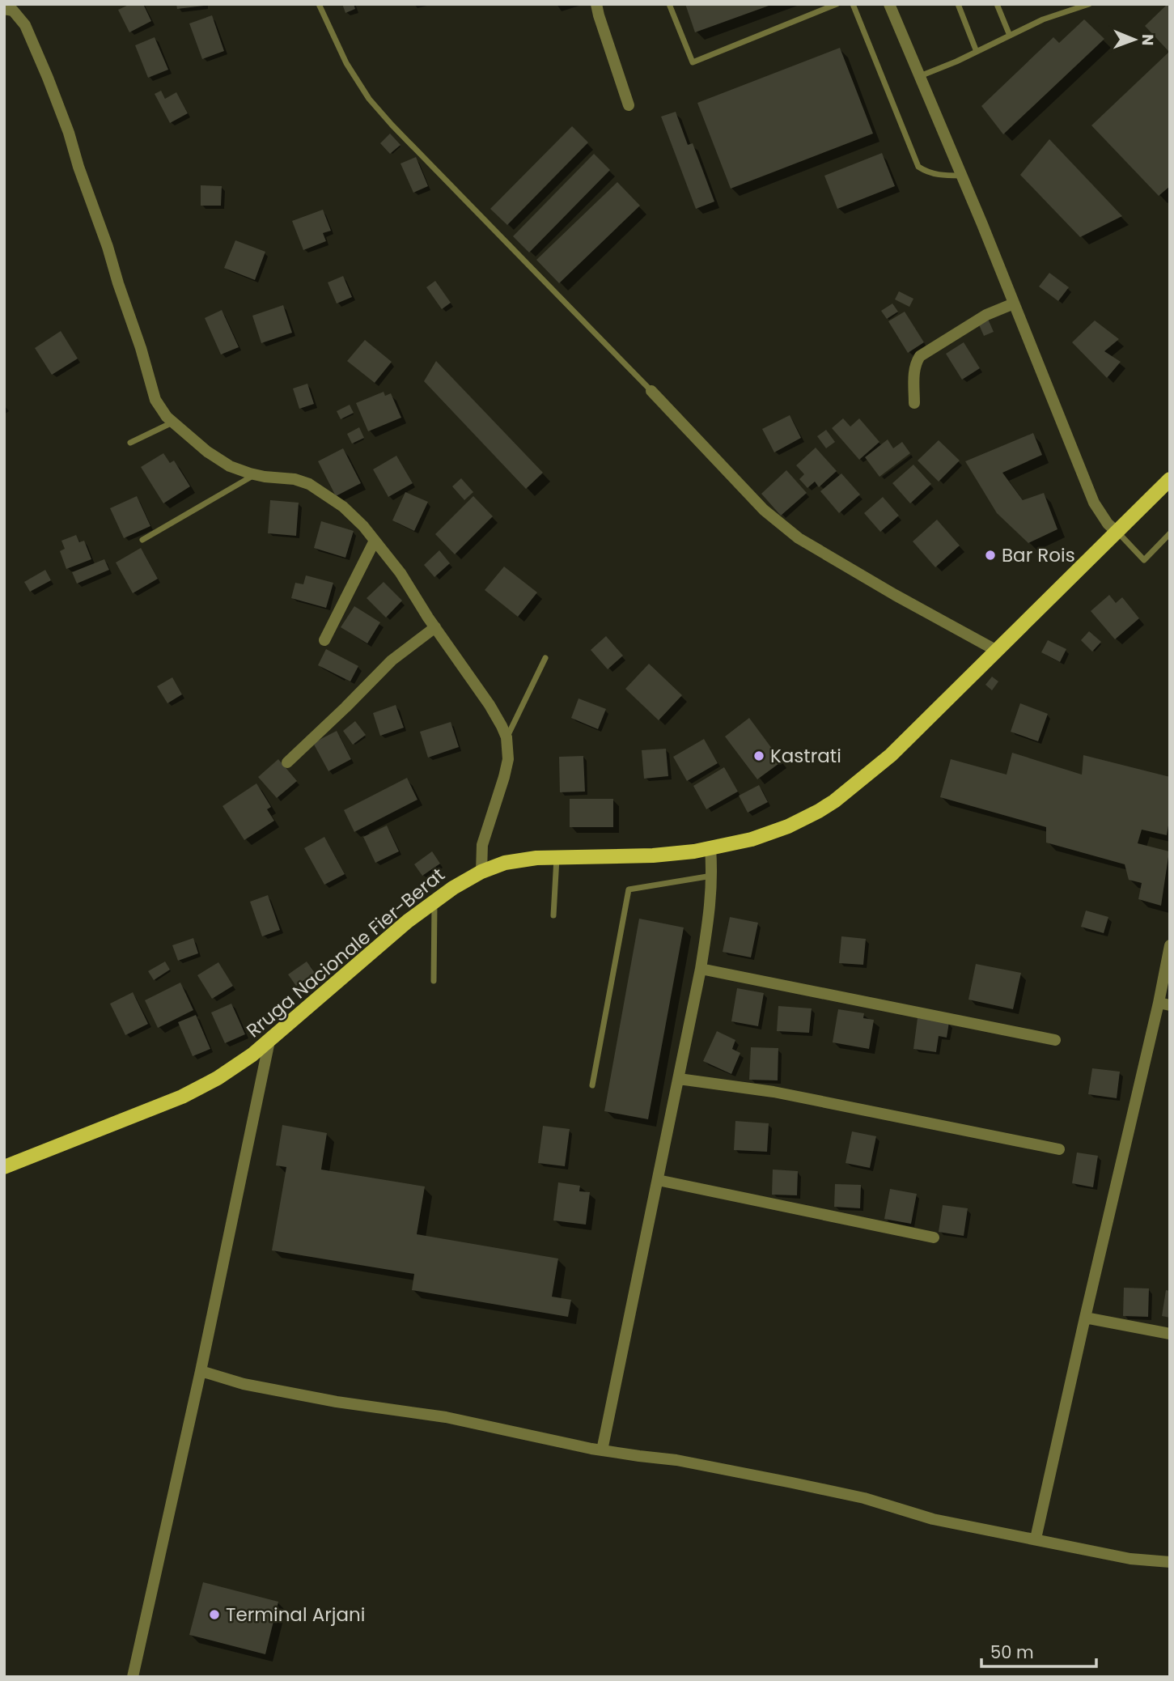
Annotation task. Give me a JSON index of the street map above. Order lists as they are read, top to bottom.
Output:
{
  "streets": {
    "main road": ["Rruga Nacionale Fier-Berat"]
  },
  "places": ["Bar Rois", "Kastrati", "Terminal Arjani"],
  "scale_bar": "50 m",
  "north": "right"
}
